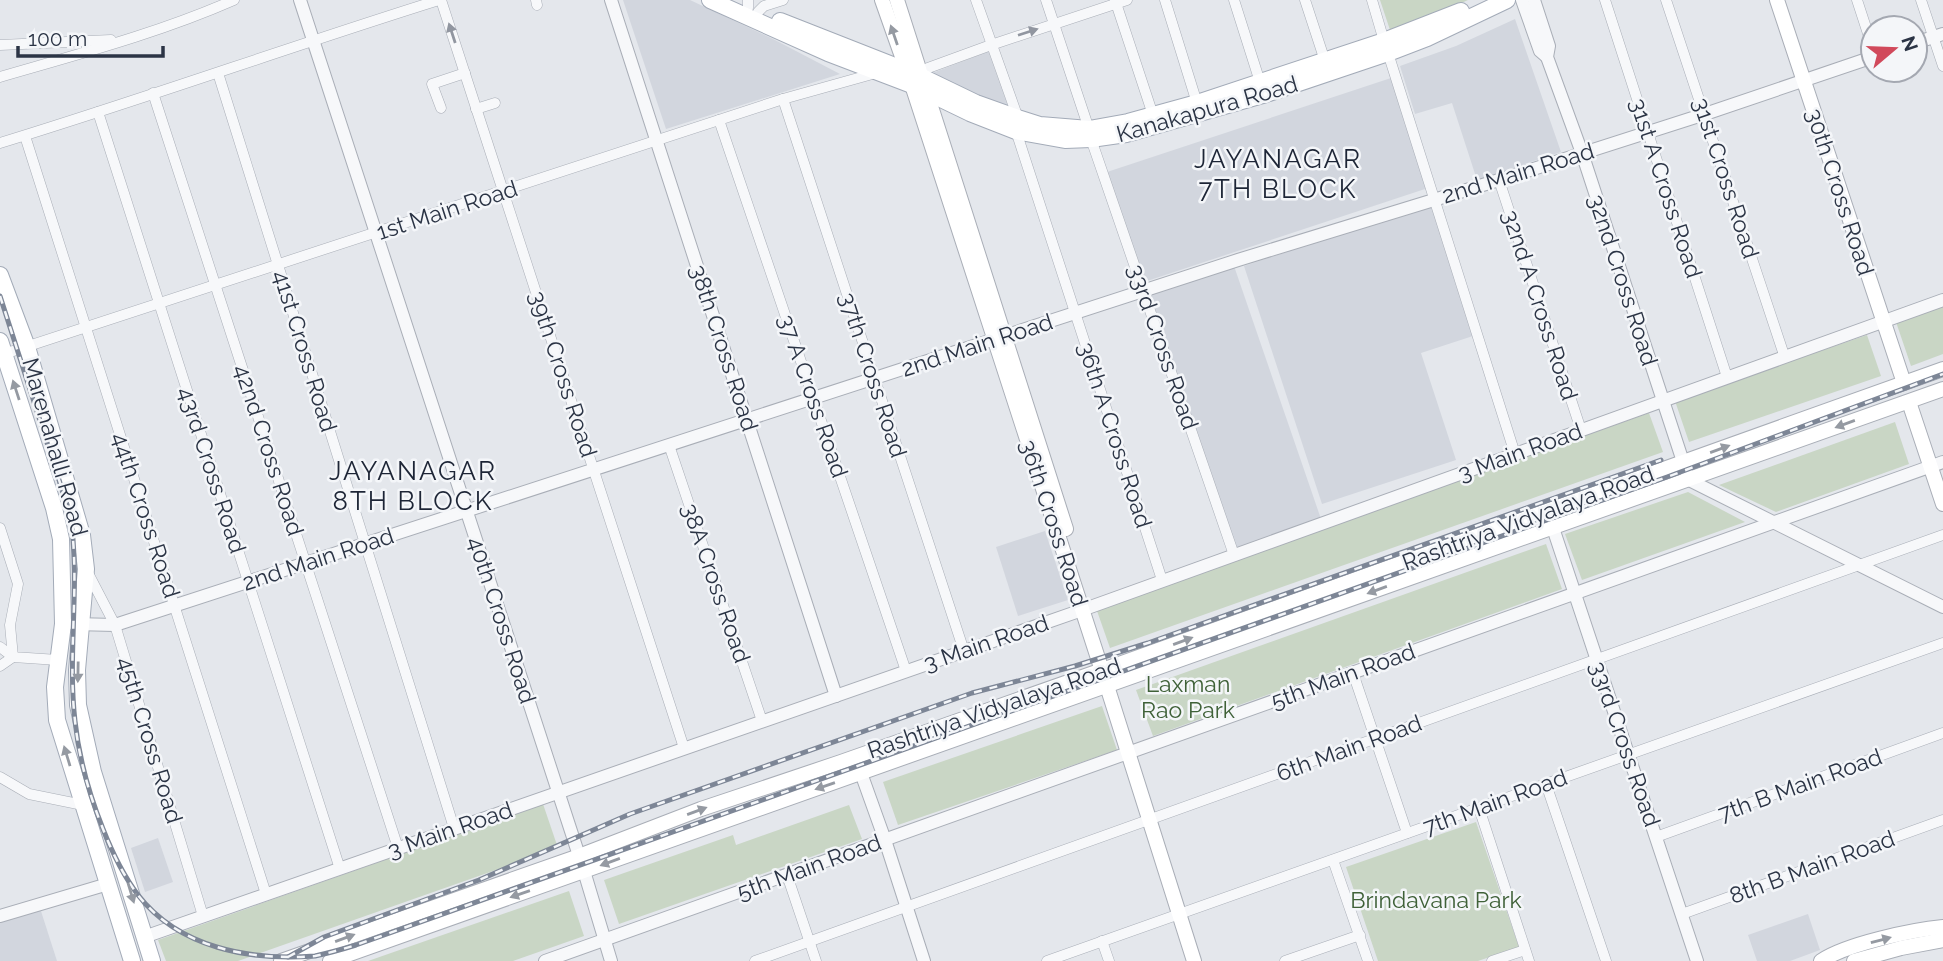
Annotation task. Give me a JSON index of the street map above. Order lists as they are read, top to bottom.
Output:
{
  "streets": {
    "main road": [
      "Kanakapura Road",
      "30th Cross Road",
      "Marenahalli Road",
      "Rashtriya Vidyalaya Road",
      "36th Cross Road"
    ],
    "street": [
      "2nd Main Road",
      "31st Cross Road",
      "31st A Cross Road",
      "1st Main Road",
      "32nd Cross Road",
      "32nd A Cross Road",
      "33rd Cross Road",
      "38th Cross Road",
      "41st Cross Road",
      "39th Cross Road",
      "37th Cross Road",
      "37 A Cross Road",
      "36th A Cross Road",
      "42nd Cross Road",
      "3 Main Road",
      "43rd Cross Road",
      "44th Cross Road",
      "38A Cross Road",
      "40th Cross Road",
      "5th Main Road",
      "45th Cross Road",
      "6th Main Road",
      "7th B Main Road",
      "7th Main Road",
      "8th B Main Road"
    ]
  },
  "crossings": [
    ["Kanakapura Road", "1st Main Road"],
    ["Kanakapura Road", "33rd Cross Road"],
    ["Kanakapura Road", "36th A Cross Road"],
    ["Kanakapura Road", "36th Cross Road"],
    ["2nd Main Road", "31st Cross Road"],
    ["2nd Main Road", "31st A Cross Road"],
    ["2nd Main Road", "30th Cross Road"],
    ["2nd Main Road", "32nd Cross Road"],
    ["2nd Main Road", "32nd A Cross Road"],
    ["2nd Main Road", "33rd Cross Road"],
    ["2nd Main Road", "38th Cross Road"],
    ["2nd Main Road", "41st Cross Road"],
    ["2nd Main Road", "39th Cross Road"],
    ["2nd Main Road", "37th Cross Road"],
    ["2nd Main Road", "37 A Cross Road"],
    ["2nd Main Road", "36th A Cross Road"],
    ["2nd Main Road", "Marenahalli Road"],
    ["2nd Main Road", "42nd Cross Road"],
    ["2nd Main Road", "43rd Cross Road"],
    ["2nd Main Road", "44th Cross Road"],
    ["2nd Main Road", "36th Cross Road"],
    ["2nd Main Road", "38A Cross Road"],
    ["2nd Main Road", "40th Cross Road"],
    ["2nd Main Road", "45th Cross Road"],
    ["31st Cross Road", "3 Main Road"],
    ["31st A Cross Road", "3 Main Road"],
    ["30th Cross Road", "3 Main Road"],
    ["30th Cross Road", "Rashtriya Vidyalaya Road"],
    ["1st Main Road", "38th Cross Road"],
    ["1st Main Road", "41st Cross Road"],
    ["1st Main Road", "39th Cross Road"],
    ["1st Main Road", "37th Cross Road"],
    ["1st Main Road", "37 A Cross Road"],
    ["1st Main Road", "Marenahalli Road"],
    ["1st Main Road", "42nd Cross Road"],
    ["1st Main Road", "43rd Cross Road"],
    ["1st Main Road", "44th Cross Road"],
    ["1st Main Road", "40th Cross Road"],
    ["32nd Cross Road", "3 Main Road"],
    ["32nd Cross Road", "Rashtriya Vidyalaya Road"],
    ["32nd A Cross Road", "3 Main Road"],
    ["33rd Cross Road", "3 Main Road"],
    ["33rd Cross Road", "Rashtriya Vidyalaya Road"],
    ["33rd Cross Road", "5th Main Road"],
    ["33rd Cross Road", "6th Main Road"],
    ["33rd Cross Road", "7th B Main Road"],
    ["33rd Cross Road", "7th Main Road"],
    ["33rd Cross Road", "8th B Main Road"],
    ["38th Cross Road", "3 Main Road"],
    ["41st Cross Road", "3 Main Road"],
    ["39th Cross Road", "3 Main Road"],
    ["37th Cross Road", "3 Main Road"],
    ["37 A Cross Road", "3 Main Road"],
    ["36th A Cross Road", "3 Main Road"],
    ["Marenahalli Road", "3 Main Road"],
    ["Marenahalli Road", "45th Cross Road"],
    ["42nd Cross Road", "3 Main Road"],
    ["3 Main Road", "43rd Cross Road"],
    ["3 Main Road", "44th Cross Road"],
    ["3 Main Road", "36th Cross Road"],
    ["3 Main Road", "38A Cross Road"],
    ["3 Main Road", "40th Cross Road"],
    ["3 Main Road", "45th Cross Road"],
    ["Rashtriya Vidyalaya Road", "36th Cross Road"],
    ["Rashtriya Vidyalaya Road", "40th Cross Road"],
    ["36th Cross Road", "5th Main Road"],
    ["36th Cross Road", "6th Main Road"],
    ["36th Cross Road", "7th Main Road"],
    ["40th Cross Road", "5th Main Road"]
  ],
  "districts": ["JAYANAGAR 7TH BLOCK", "JAYANAGAR 8TH BLOCK"],
  "parks": ["Laxman Rao Park", "Brindavana Park"],
  "scale_bar": "100 m",
  "north": "right"
}
